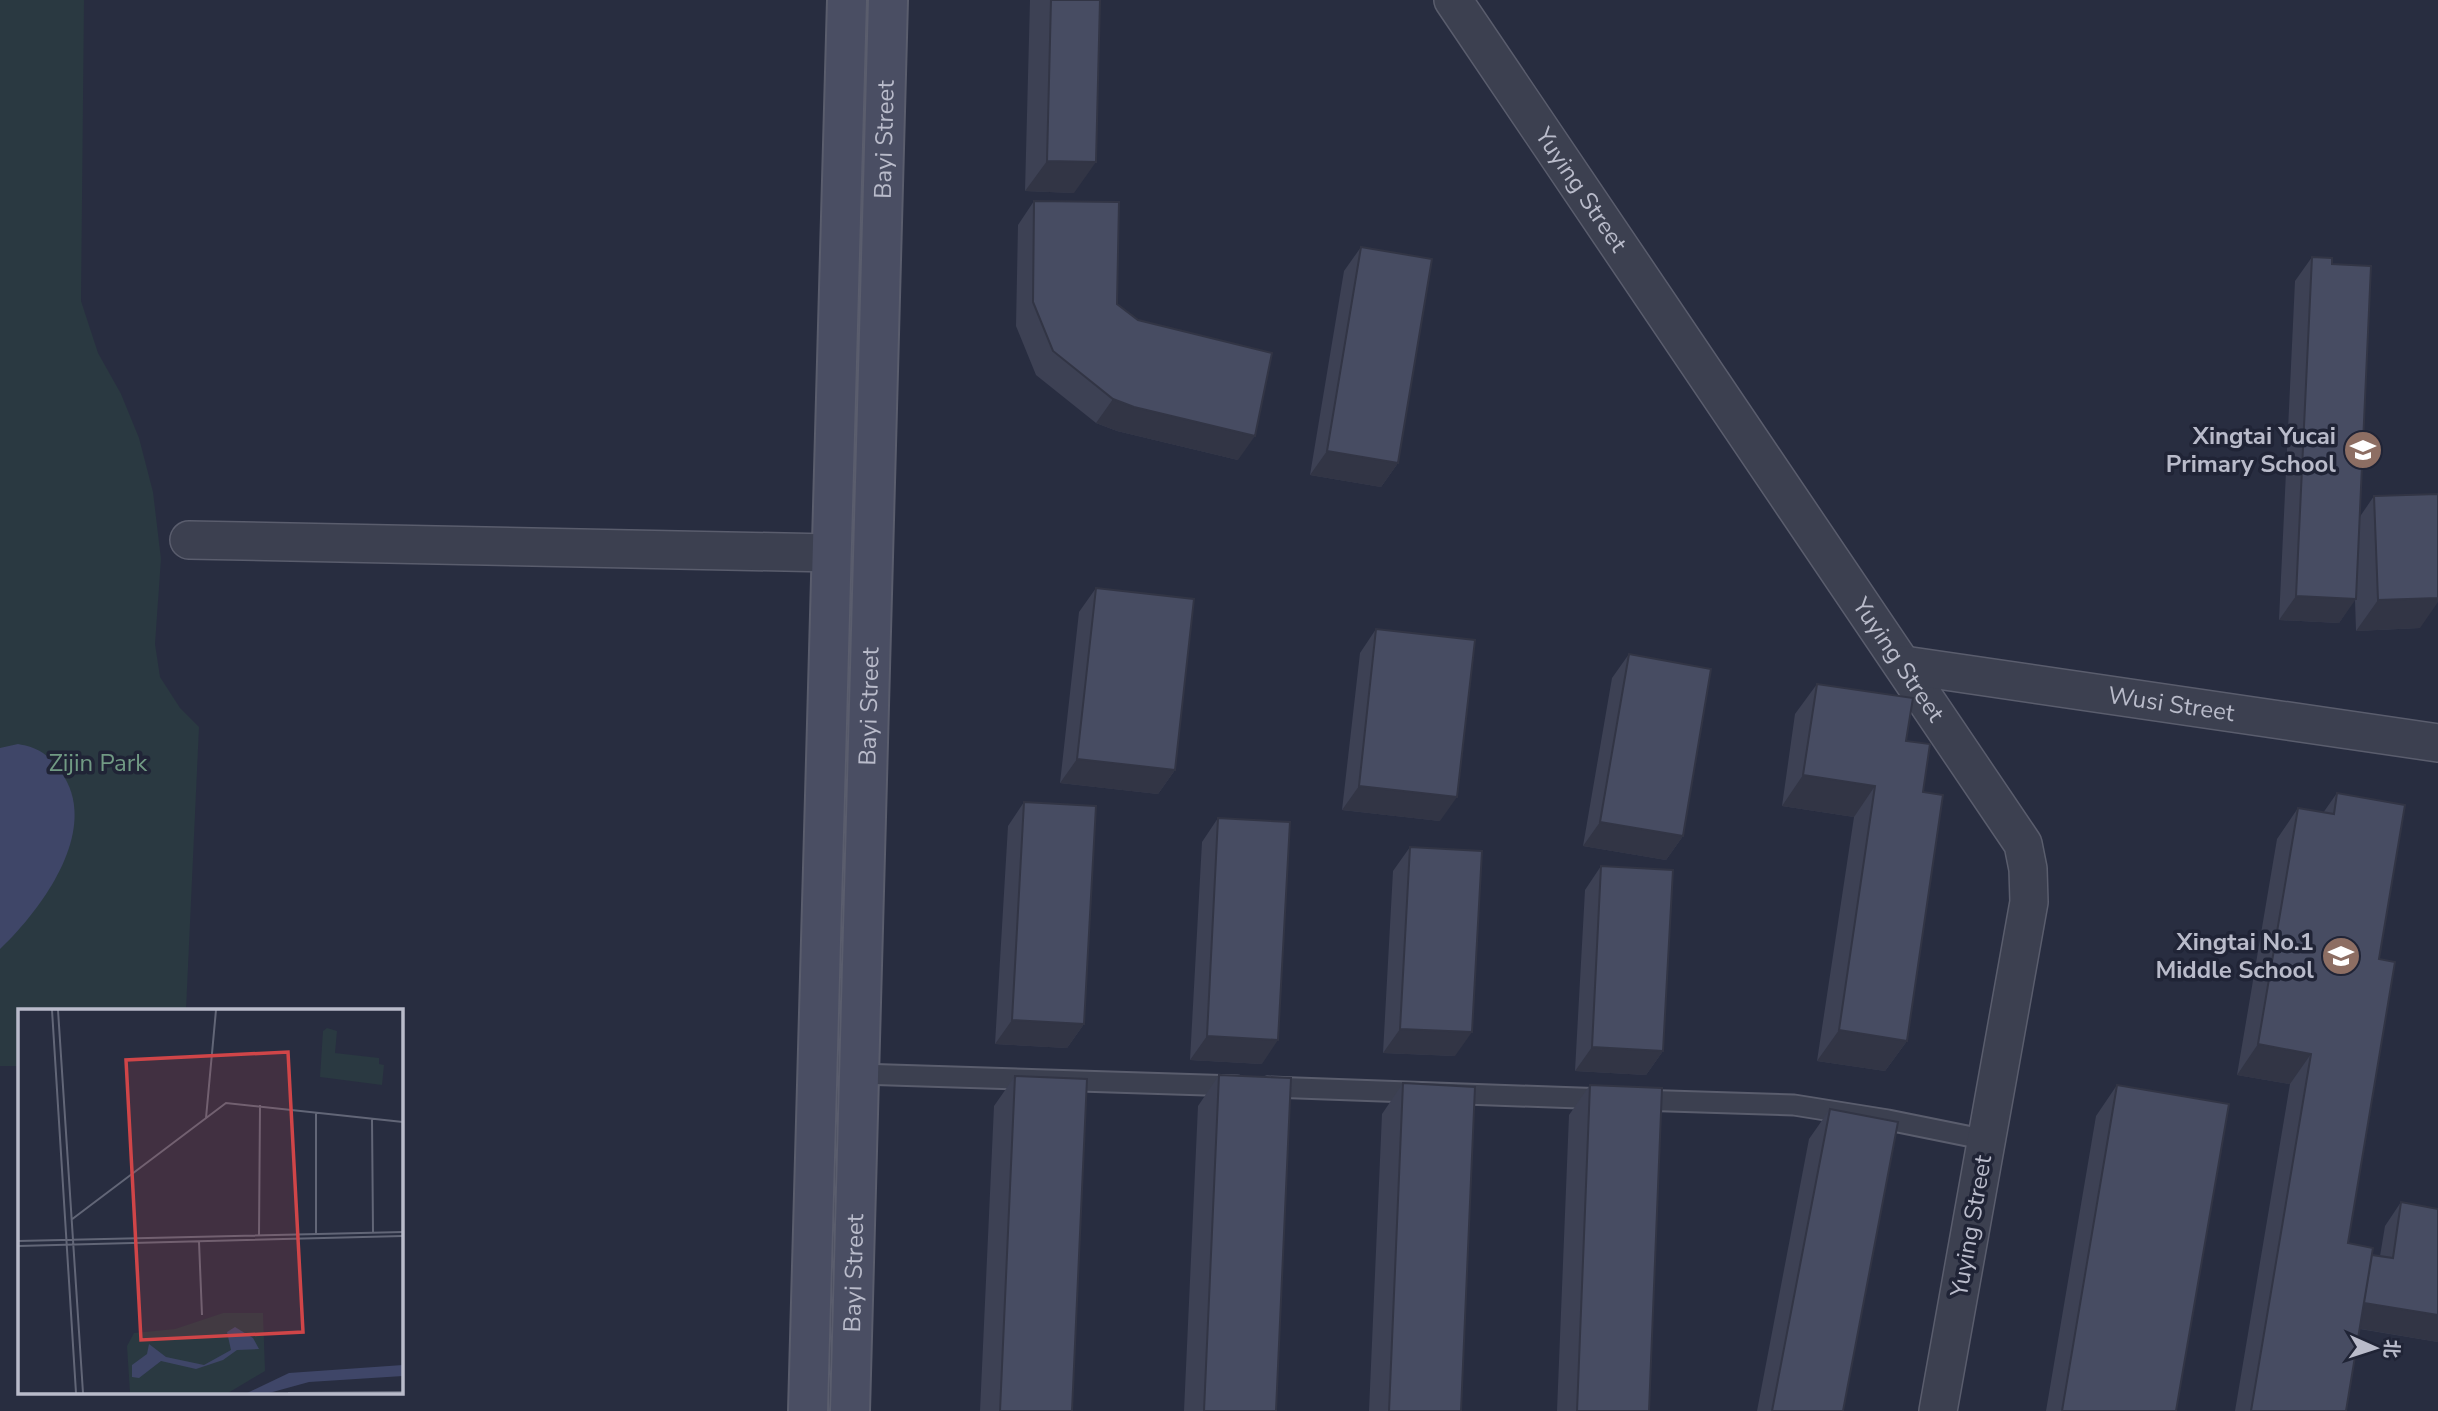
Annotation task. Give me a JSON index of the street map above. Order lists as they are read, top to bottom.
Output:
{
  "streets": {
    "street": ["Bayi Street", "Yuying Street", "Wusi Street"]
  },
  "crossings": [
    ["Yuying Street", "Wusi Street"]
  ],
  "parks": ["Zijin Park"],
  "places": {
    "school or university": ["Xingtai Yucai Primary School", "Xingtai No.1 Middle School"]
  },
  "north": "right"
}
